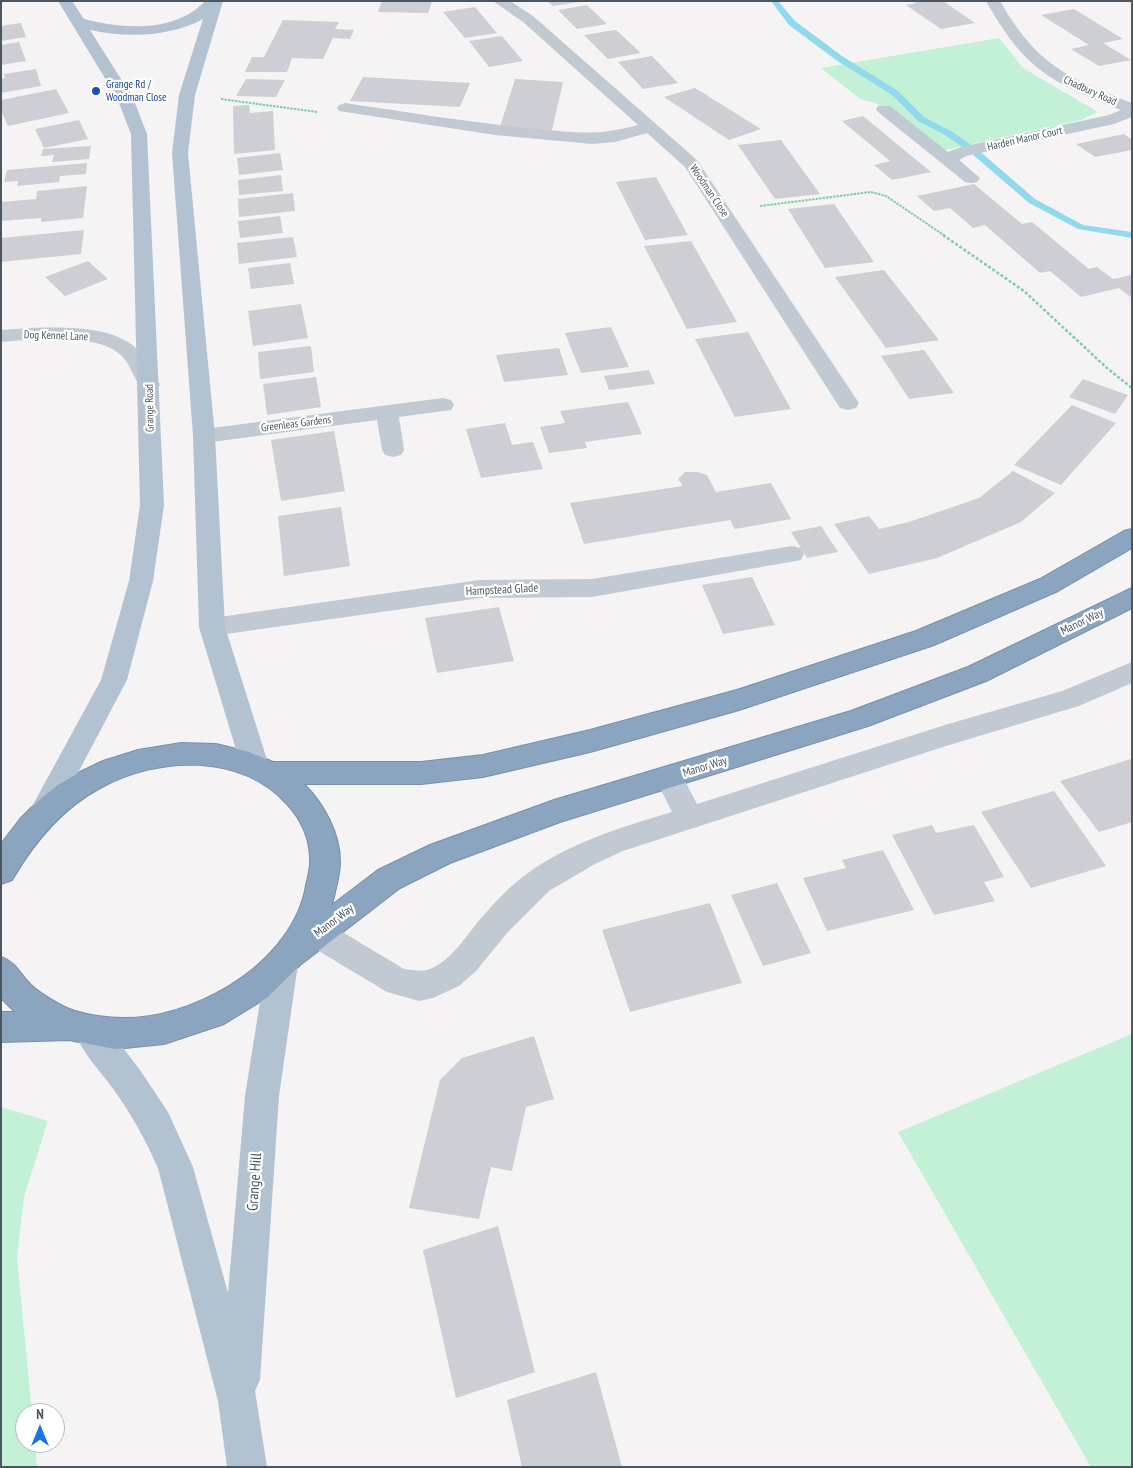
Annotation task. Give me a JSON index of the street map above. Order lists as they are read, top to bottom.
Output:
{
  "streets": {
    "highway": ["Manor Way"],
    "main road": ["Grange Road", "Grange Hill"],
    "street": [
      "Chadbury Road",
      "Harden Manor Court",
      "Woodman Close",
      "Dog Kennel Lane",
      "Greenleas Gardens",
      "Hampstead Glade"
    ]
  },
  "crossings": [
    ["Chadbury Road", "Harden Manor Court"],
    ["Dog Kennel Lane", "Grange Road"],
    ["Manor Way", "Grange Hill"]
  ],
  "places": ["Grange Rd / Woodman Close"],
  "north": "top"
}
